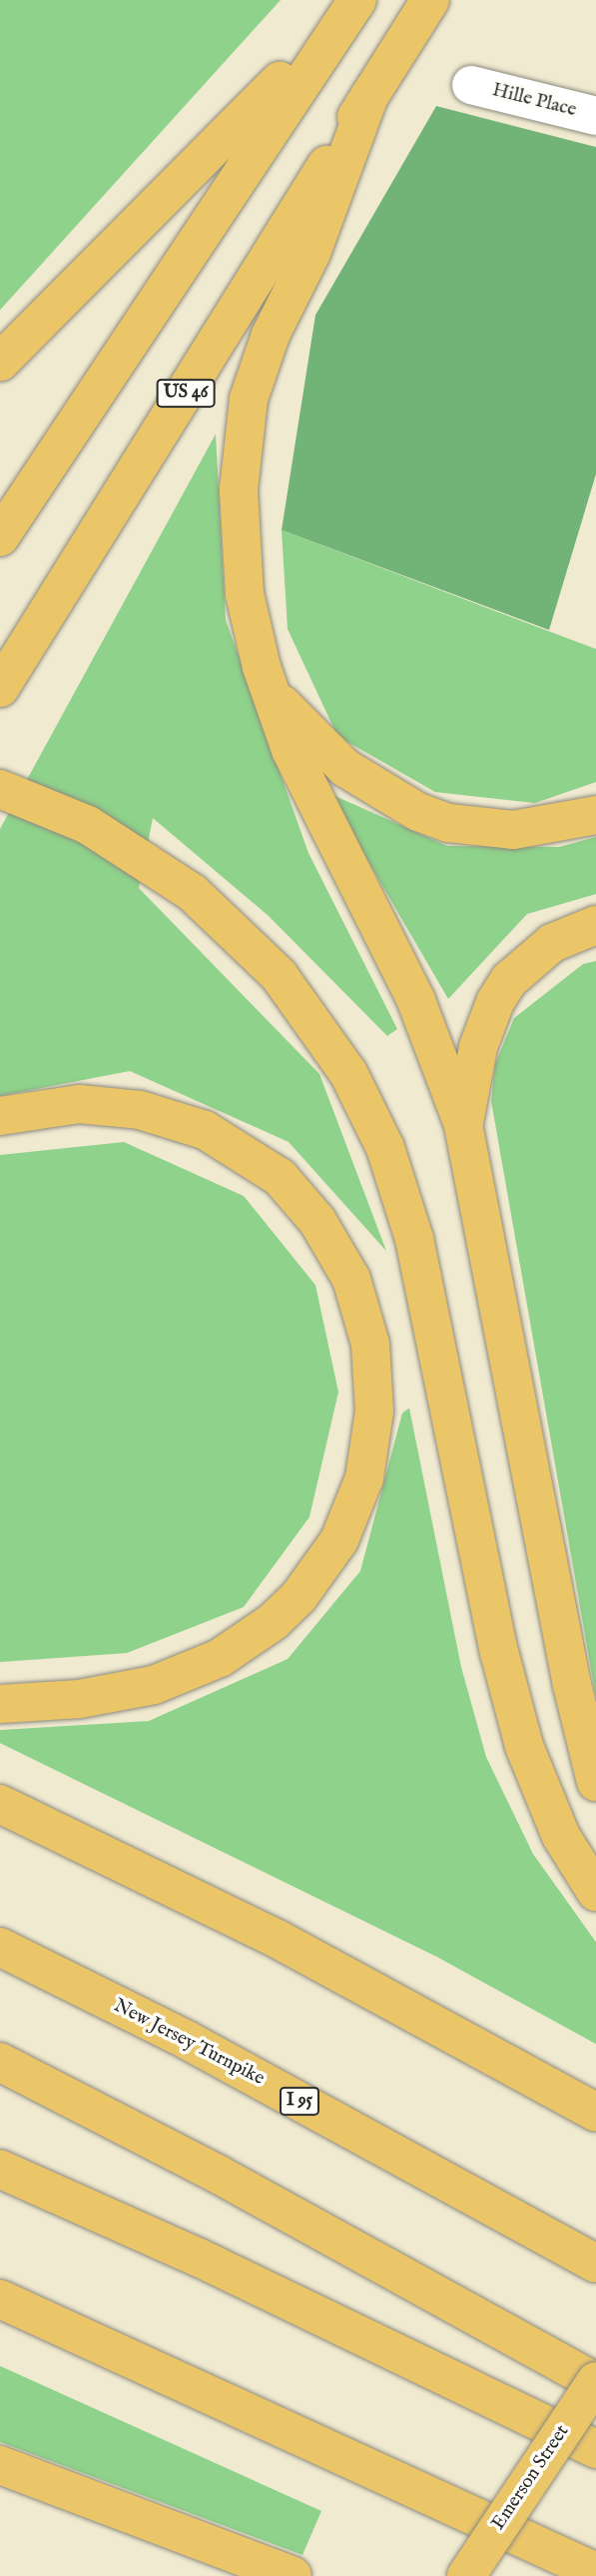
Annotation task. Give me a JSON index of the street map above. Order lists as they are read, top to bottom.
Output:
{
  "streets": {
    "main road": [
      "US 46",
      "New Jersey Turnpike",
      "I 95",
      "Emerson Street"
    ],
    "street": ["Hille Place"]
  }
}
